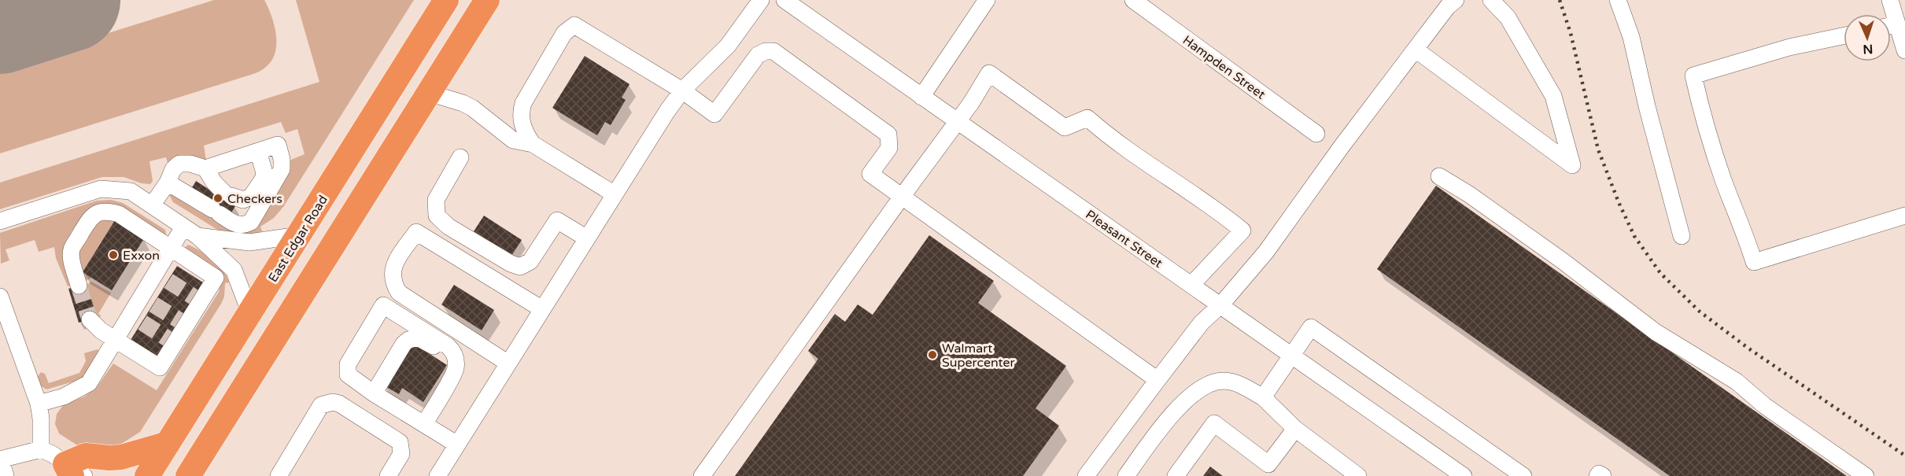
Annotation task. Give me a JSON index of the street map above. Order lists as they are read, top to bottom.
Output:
{
  "streets": {
    "highway": ["East Edgar Road"],
    "street": ["Hampden Street", "Pleasant Street"]
  },
  "places": ["Checkers", "Exxon", "Walmart Supercenter"],
  "north": "bottom"
}
